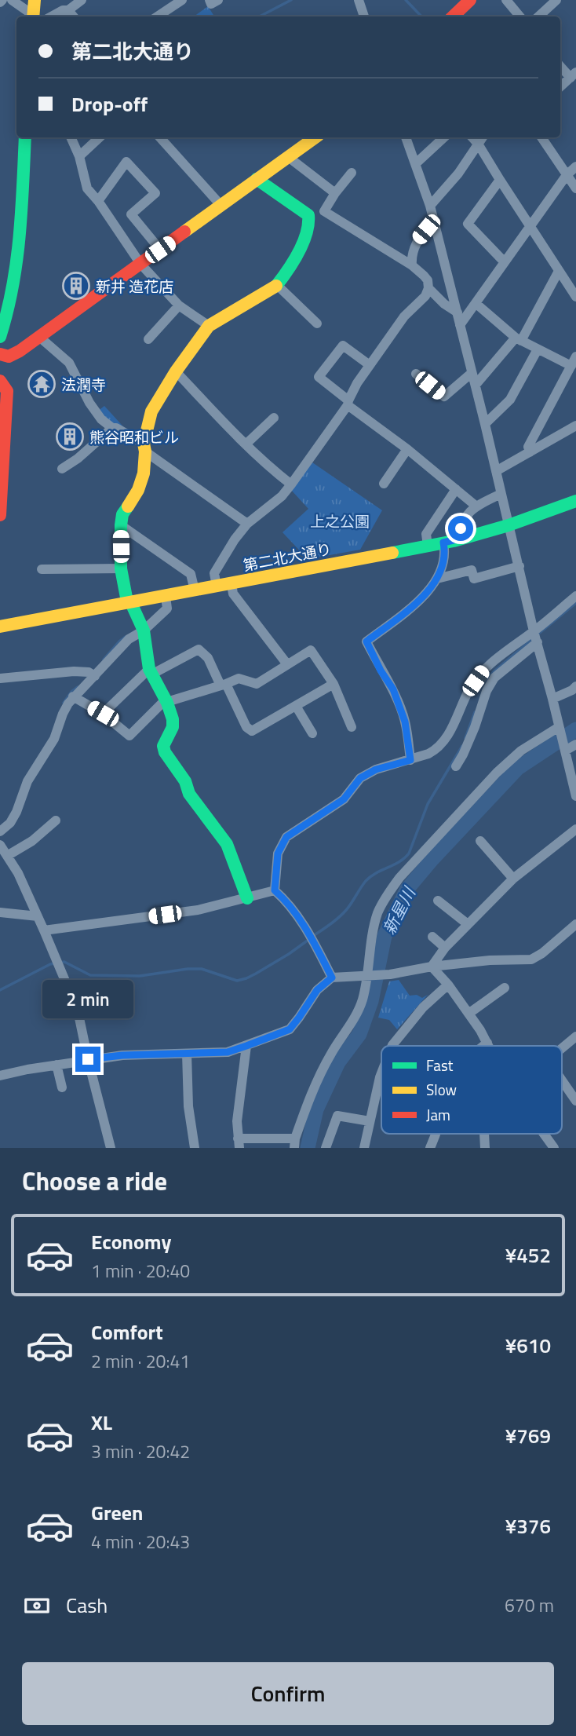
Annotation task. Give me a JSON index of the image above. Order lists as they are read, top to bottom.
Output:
{
  "streets": {
    "street": ["第二北大通り"]
  },
  "water": ["新星川"],
  "parks": ["上之公園"],
  "places": {
    "building": ["新井 造花店", "熊谷昭和ビル"],
    "temple": ["法潤寺"]
  },
  "legend": ["Fast", "Slow", "Jam"],
  "page": {
    "banner": ["第二北大通り", "Drop-off"],
    "bubble": "2 min",
    "heading": "Choose a ride",
    "list": [
      {
        "name": "Economy",
        "note": "1 min · 20:40",
        "value": "¥452"
      },
      {
        "name": "Comfort",
        "note": "2 min · 20:41",
        "value": "¥610"
      },
      {
        "name": "XL",
        "note": "3 min · 20:42",
        "value": "¥769"
      },
      {
        "name": "Green",
        "note": "4 min · 20:43",
        "value": "¥376"
      }
    ],
    "pay": ["Cash", "670 m"],
    "buttons": "Confirm"
  }
}
